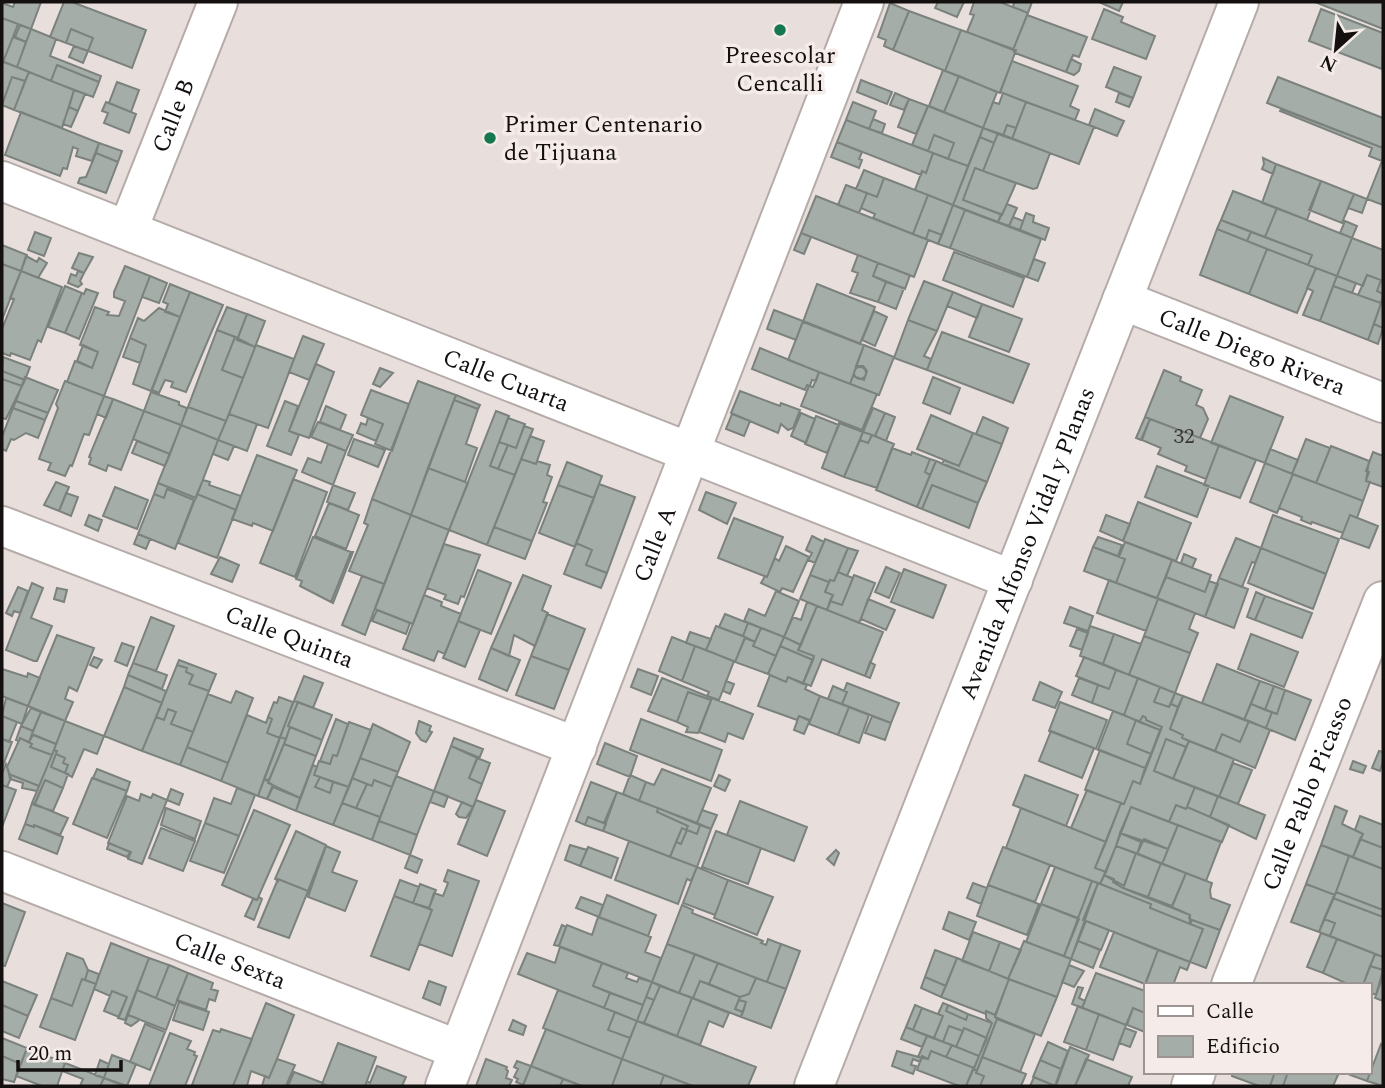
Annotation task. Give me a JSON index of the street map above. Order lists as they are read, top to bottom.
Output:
{
  "streets": {
    "street": [
      "Calle B",
      "Calle Diego Rivera",
      "Calle Cuarta",
      "Calle A",
      "Avenida Alfonso Vidal y Planas",
      "Calle Quinta",
      "Calle Pablo Picasso",
      "Calle Sexta"
    ]
  },
  "crossings": [
    ["Calle B", "Calle Cuarta"],
    ["Calle Diego Rivera", "Avenida Alfonso Vidal y Planas"],
    ["Calle Cuarta", "Calle A"],
    ["Calle Cuarta", "Avenida Alfonso Vidal y Planas"],
    ["Calle A", "Calle Quinta"],
    ["Calle A", "Calle Sexta"]
  ],
  "places": ["Preescolar Cencalli", "Primer Centenario de Tijuana"],
  "house_numbers": ["32"],
  "legend": ["Calle", "Edificio"],
  "scale_bar": "20 m",
  "north": "bottom left"
}
